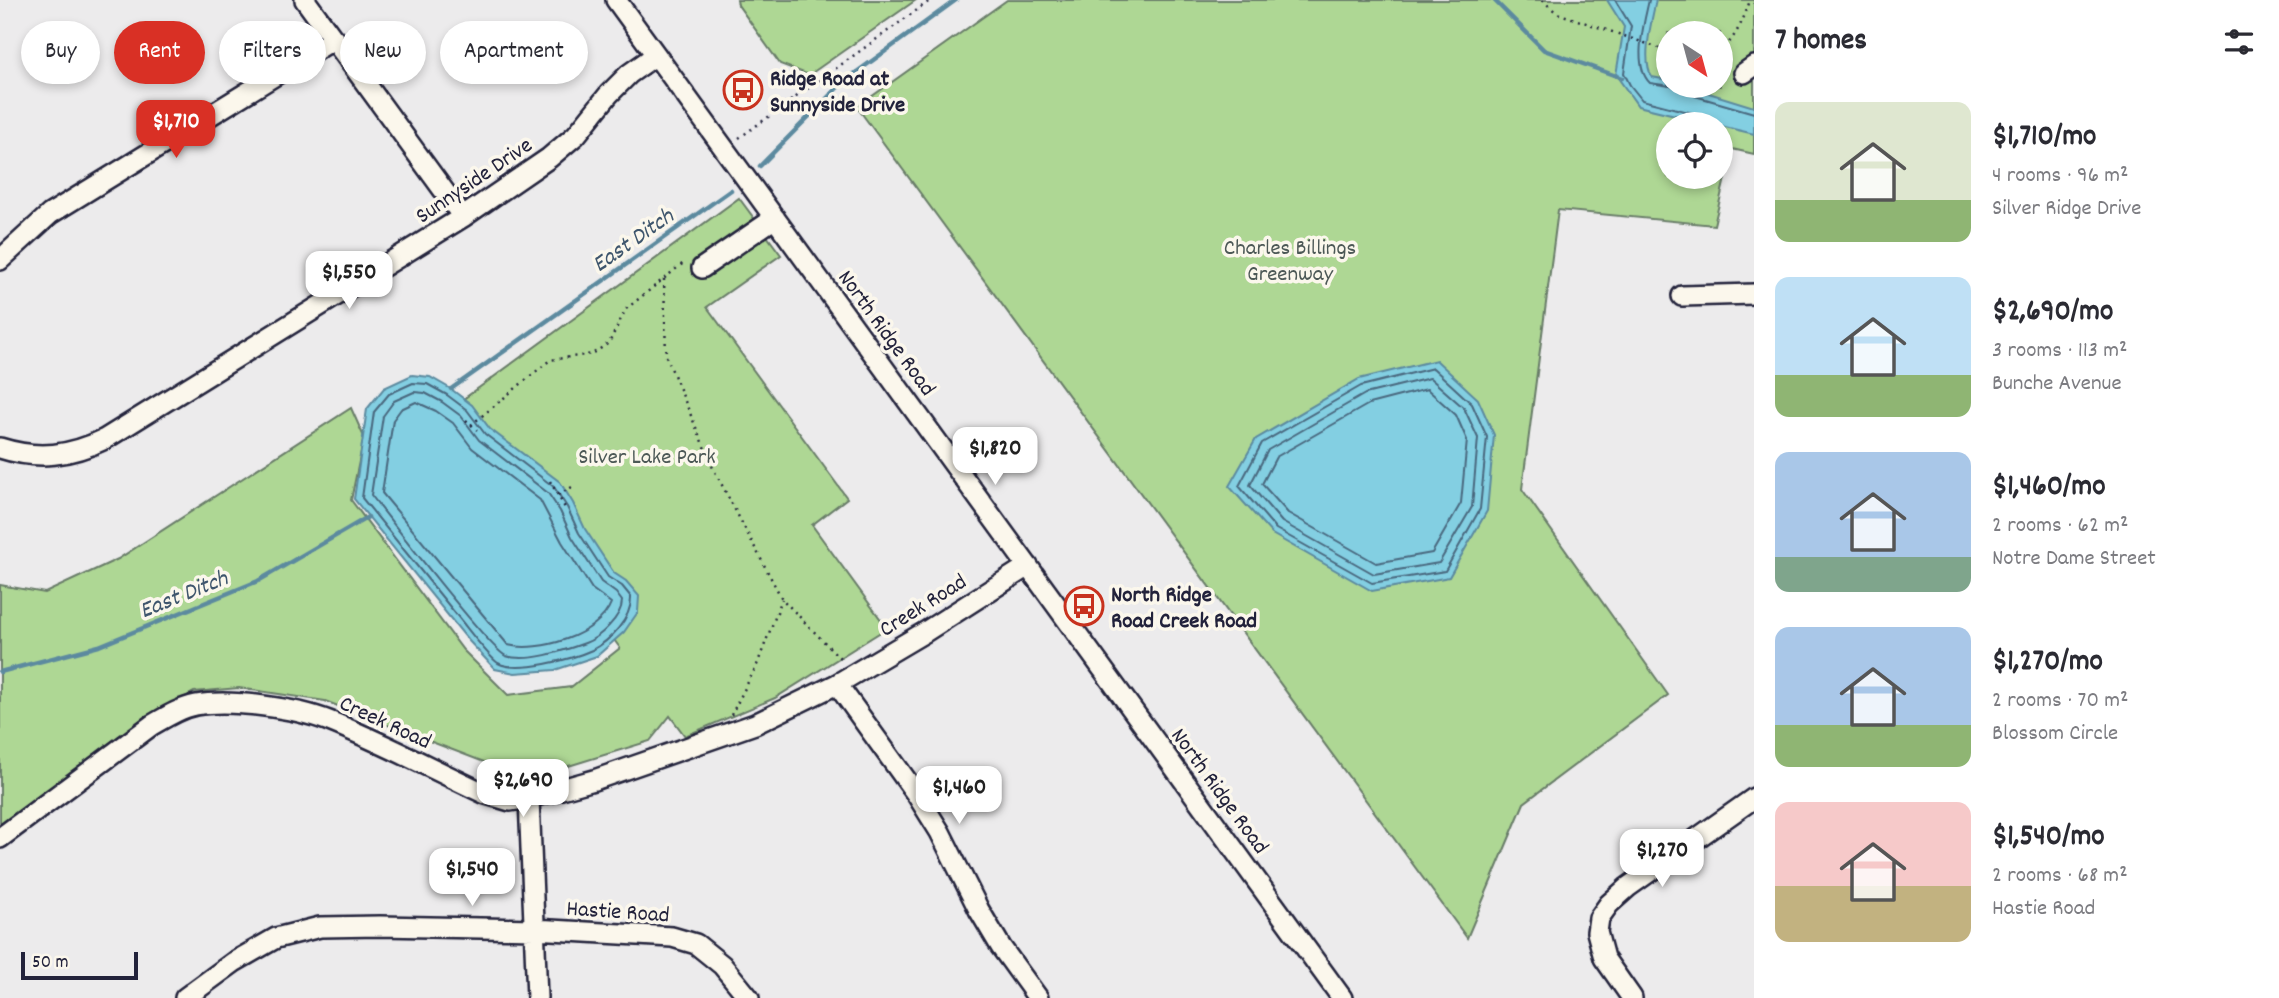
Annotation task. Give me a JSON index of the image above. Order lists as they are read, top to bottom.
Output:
{
  "streets": {
    "street": [
      "Sunnyside Drive",
      "North Ridge Road",
      "Creek Road",
      "Hastie Road"
    ]
  },
  "crossings": [
    ["Sunnyside Drive", "North Ridge Road"],
    ["North Ridge Road", "Creek Road"]
  ],
  "water": ["East Ditch"],
  "parks": ["Charles Billings Greenway", "Silver Lake Park"],
  "places": {
    "bus stop": ["Ridge Road at Sunnyside Drive", "North Ridge Road Creek Road"]
  },
  "scale_bar": "50 m",
  "north": "bottom right",
  "page": {
    "heading": "7 homes",
    "chip": [
      "Buy",
      "Rent",
      "Filters",
      "New",
      "Apartment"
    ],
    "list": [
      {
        "name": "$1,710/mo",
        "note": "4 rooms · 96 m² · Silver Ridge Drive"
      },
      {
        "name": "$2,690/mo",
        "note": "3 rooms · 113 m² · Bunche Avenue"
      },
      {
        "name": "$1,460/mo",
        "note": "2 rooms · 62 m² · Notre Dame Street"
      },
      {
        "name": "$1,270/mo",
        "note": "2 rooms · 70 m² · Blossom Circle"
      },
      {
        "name": "$1,540/mo",
        "note": "2 rooms · 68 m² · Hastie Road"
      }
    ],
    "price": [
      "$1,710",
      "$1,550",
      "$1,820",
      "$2,690",
      "$1,460",
      "$1,270",
      "$1,540"
    ],
    "scale": "50 m"
  }
}
